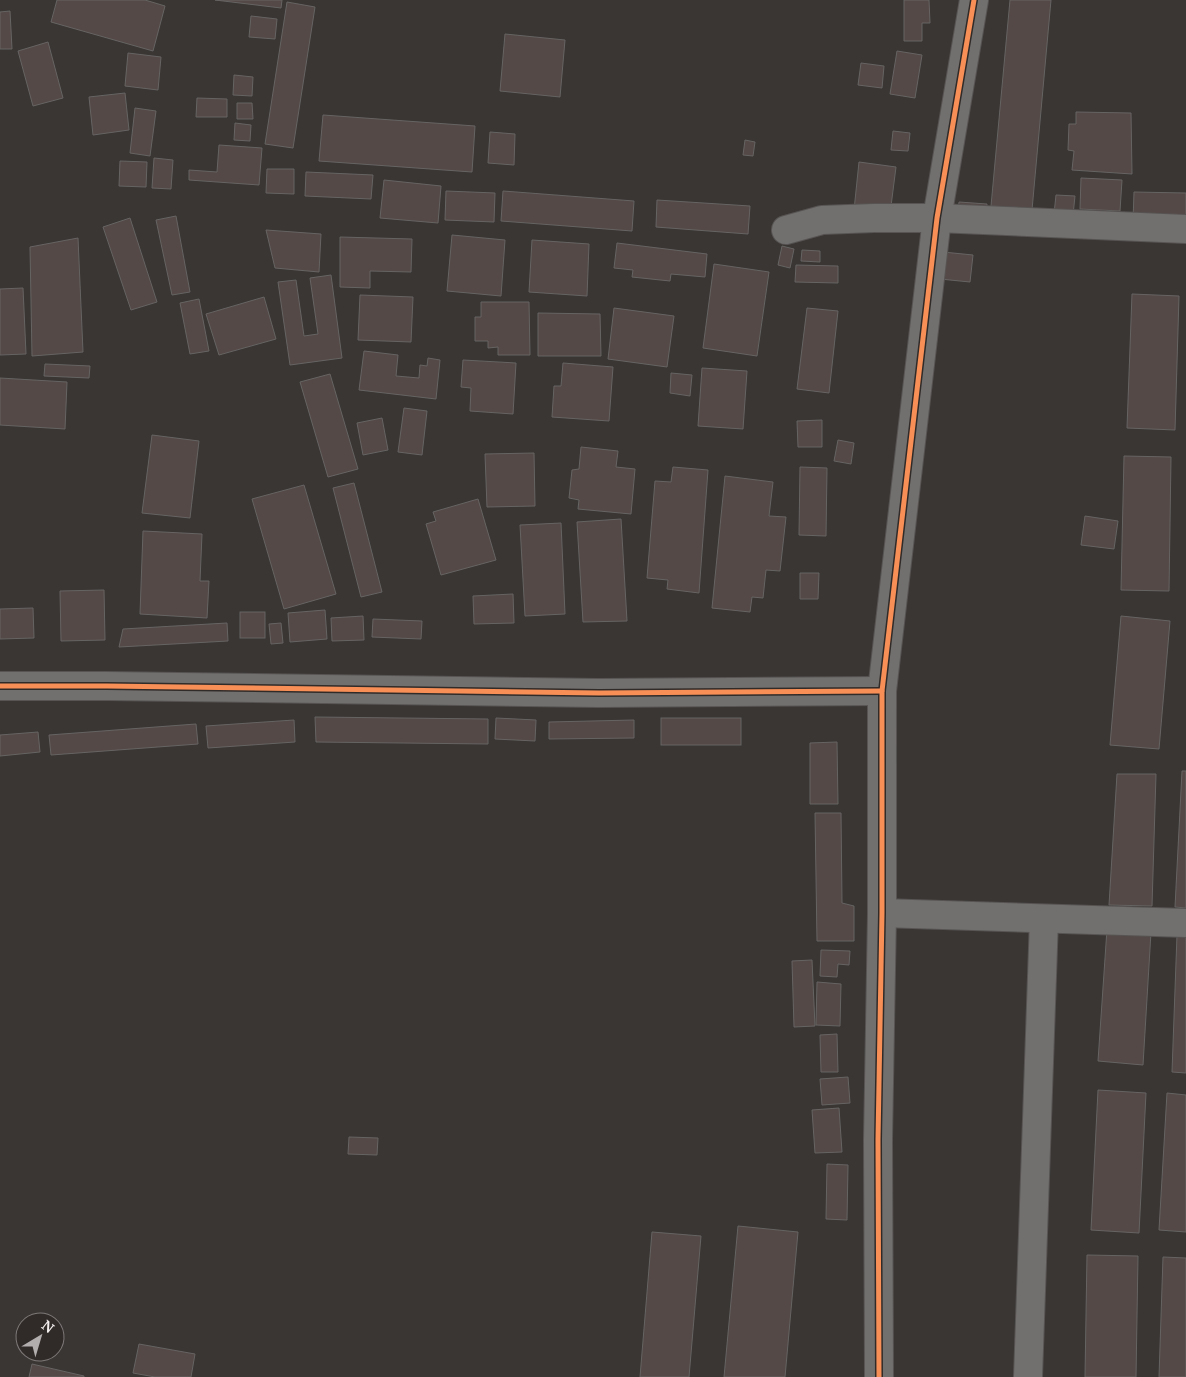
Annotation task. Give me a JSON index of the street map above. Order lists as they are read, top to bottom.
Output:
{
  "north": "top right"
}
